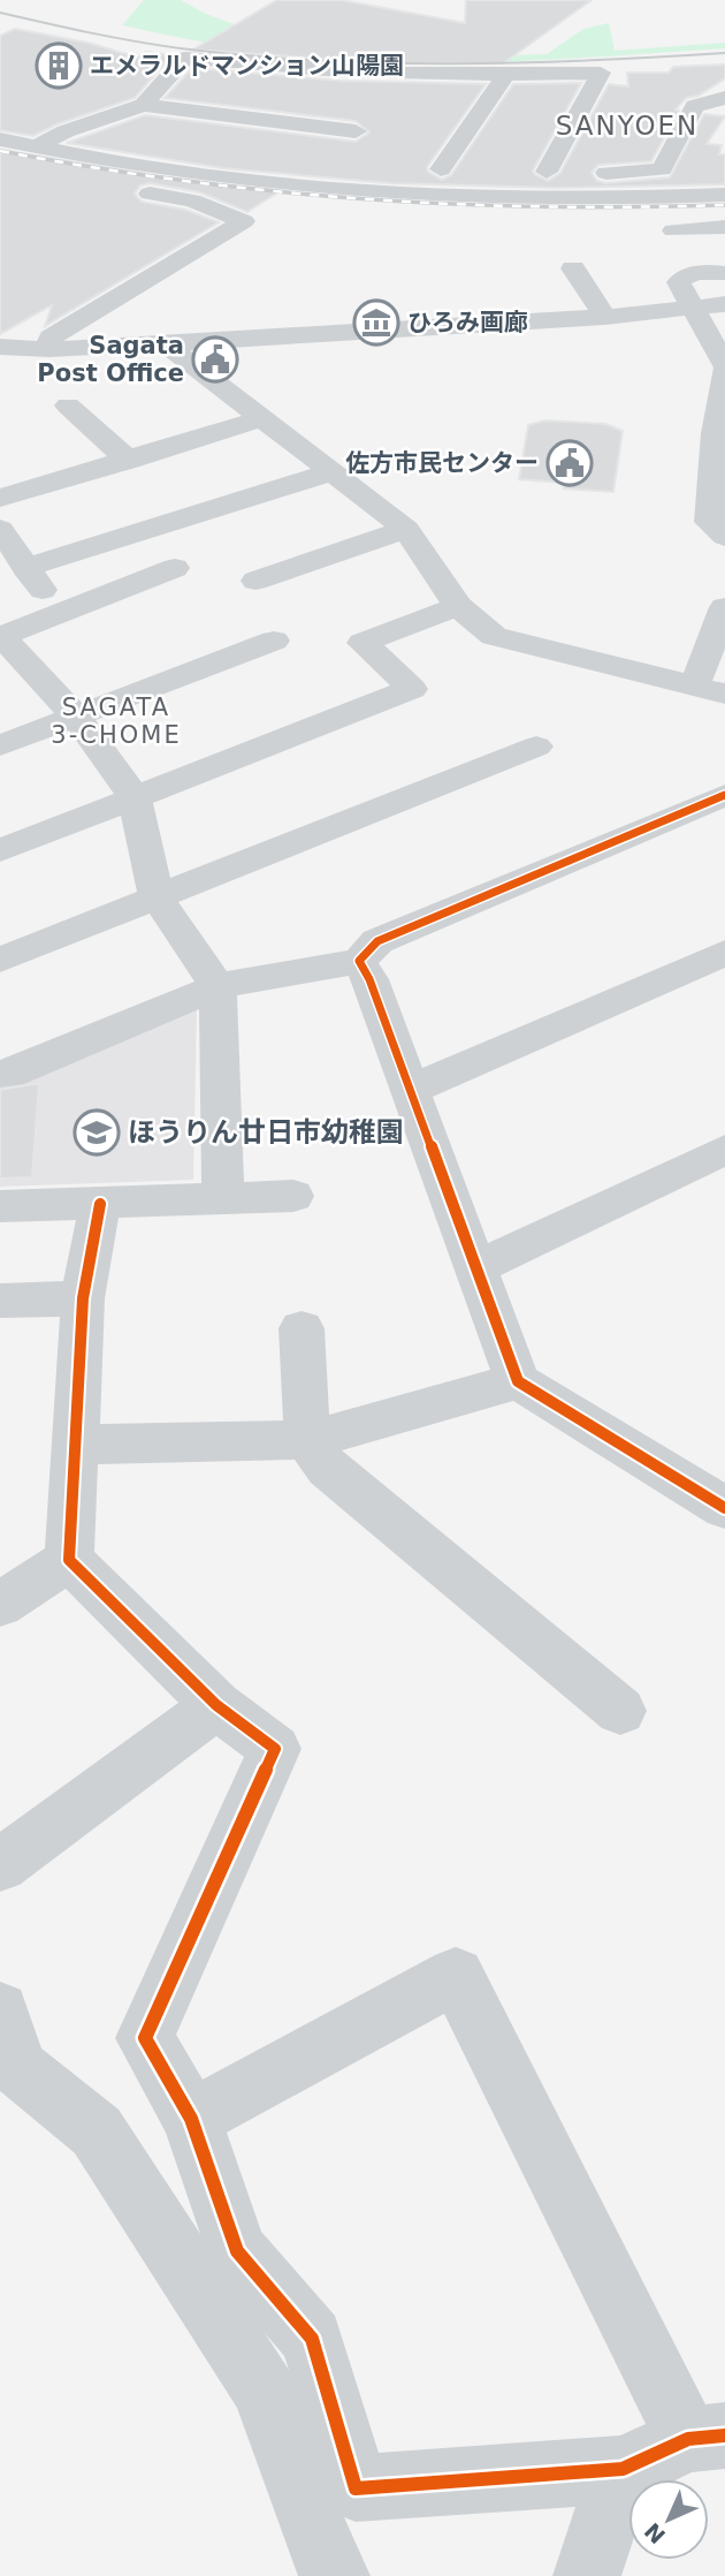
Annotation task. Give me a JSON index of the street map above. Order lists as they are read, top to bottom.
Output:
{
  "districts": ["SANYOEN", "SAGATA 3-CHOME"],
  "places": {
    "building": ["エメラルドマンション山陽園"],
    "museum": ["ひろみ画廊"],
    "public building": ["Sagata Post Office", "佐方市民センター"],
    "school or university": ["ほうりん廿日市幼稚園"]
  },
  "north": "bottom left"
}
